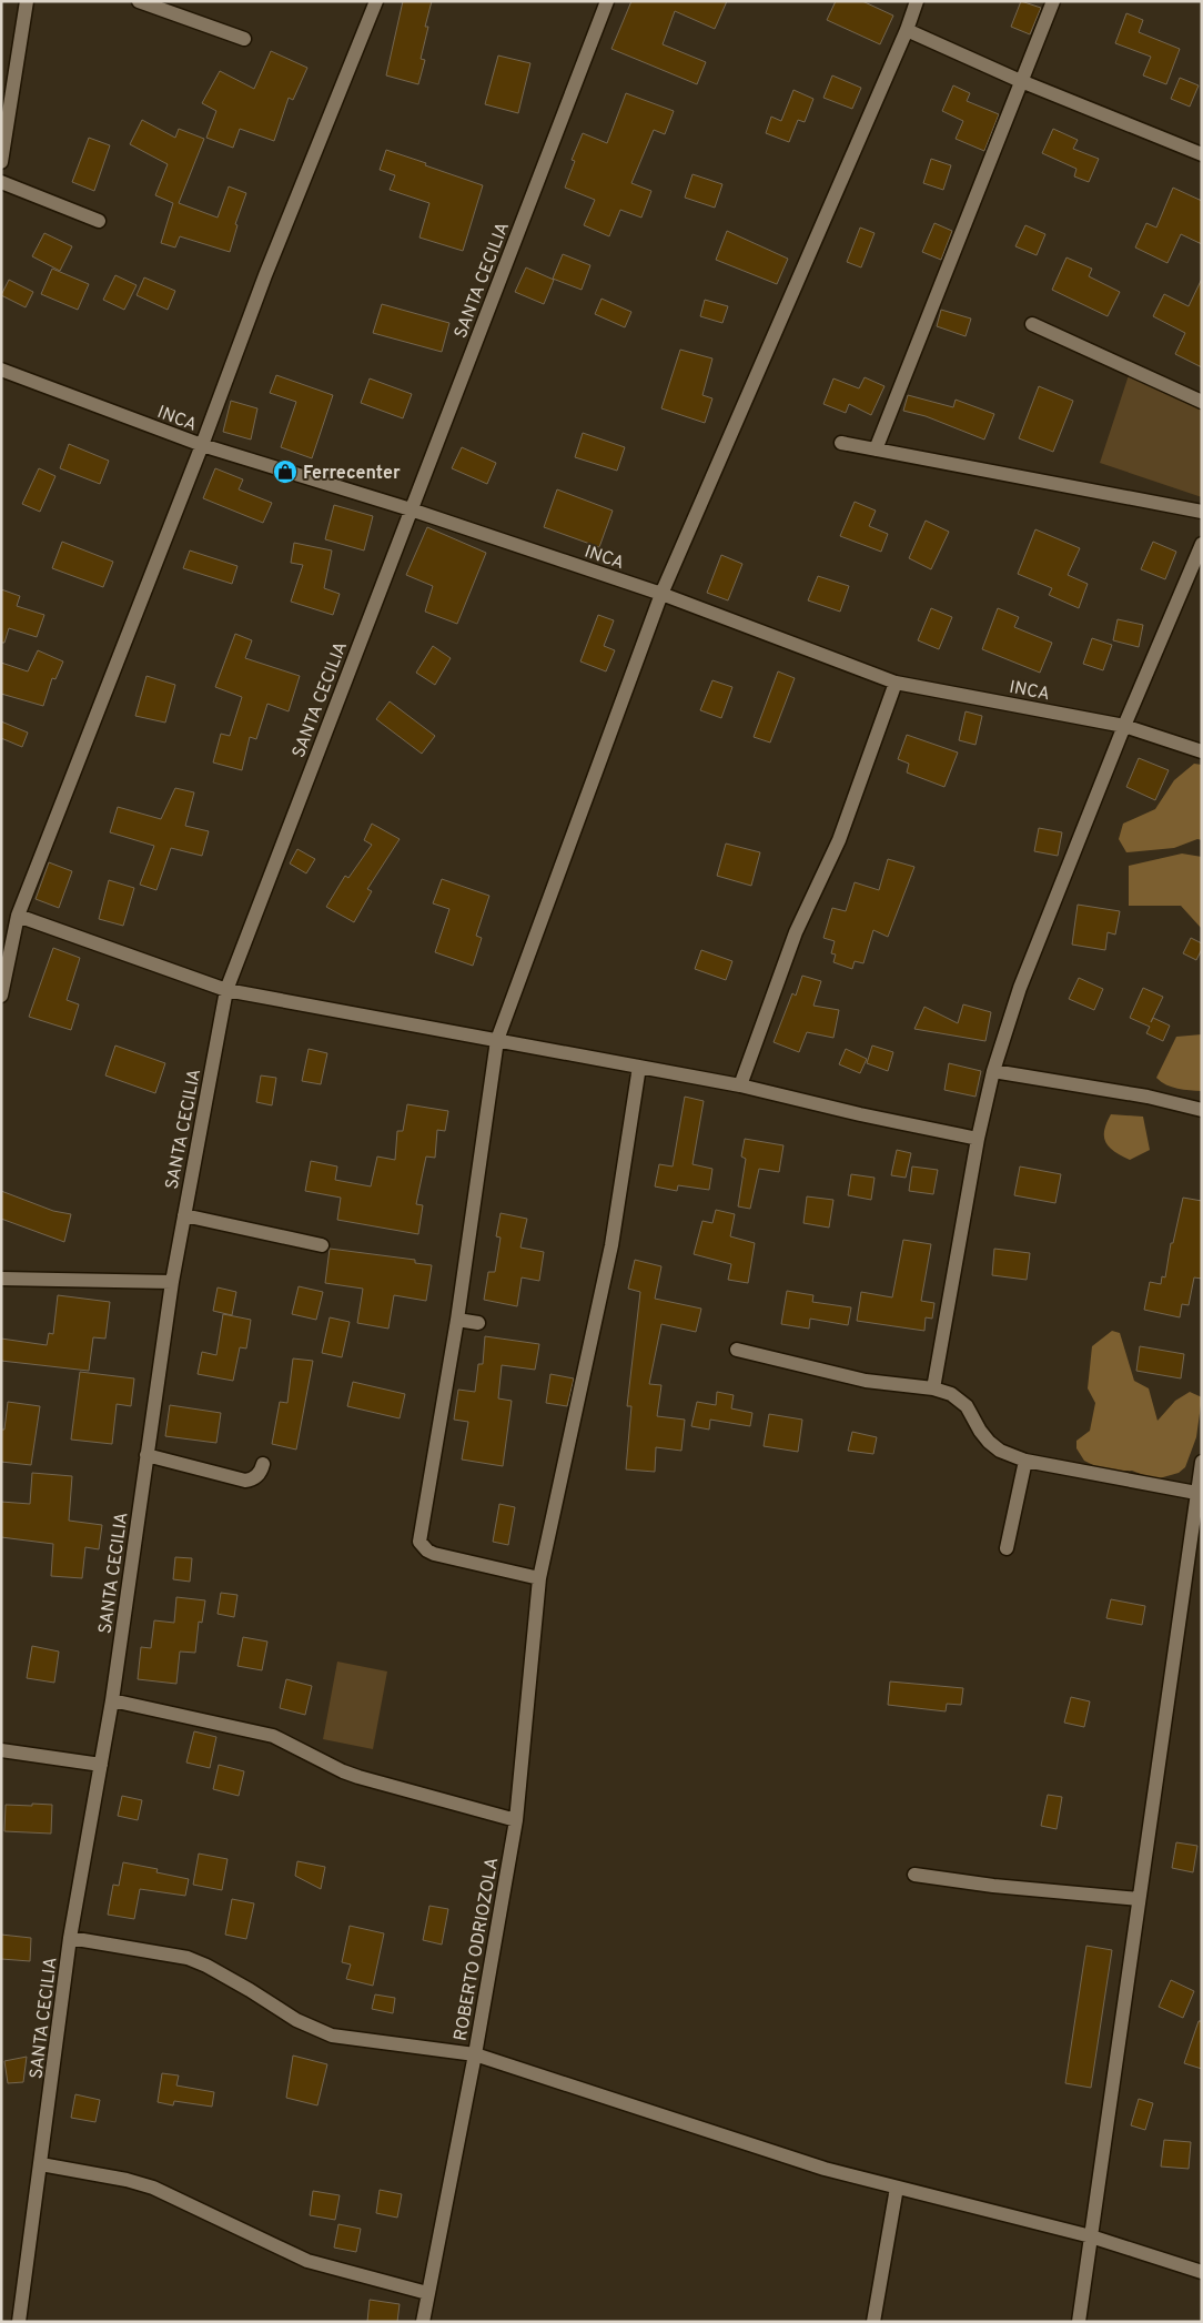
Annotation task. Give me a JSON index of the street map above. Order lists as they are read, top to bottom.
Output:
{
  "streets": {
    "street": ["SANTA CECILIA", "INCA", "ROBERTO ODRIOZOLA"]
  },
  "crossings": [
    ["SANTA CECILIA", "INCA"]
  ],
  "places": {
    "shop": ["Ferrecenter"]
  }
}
